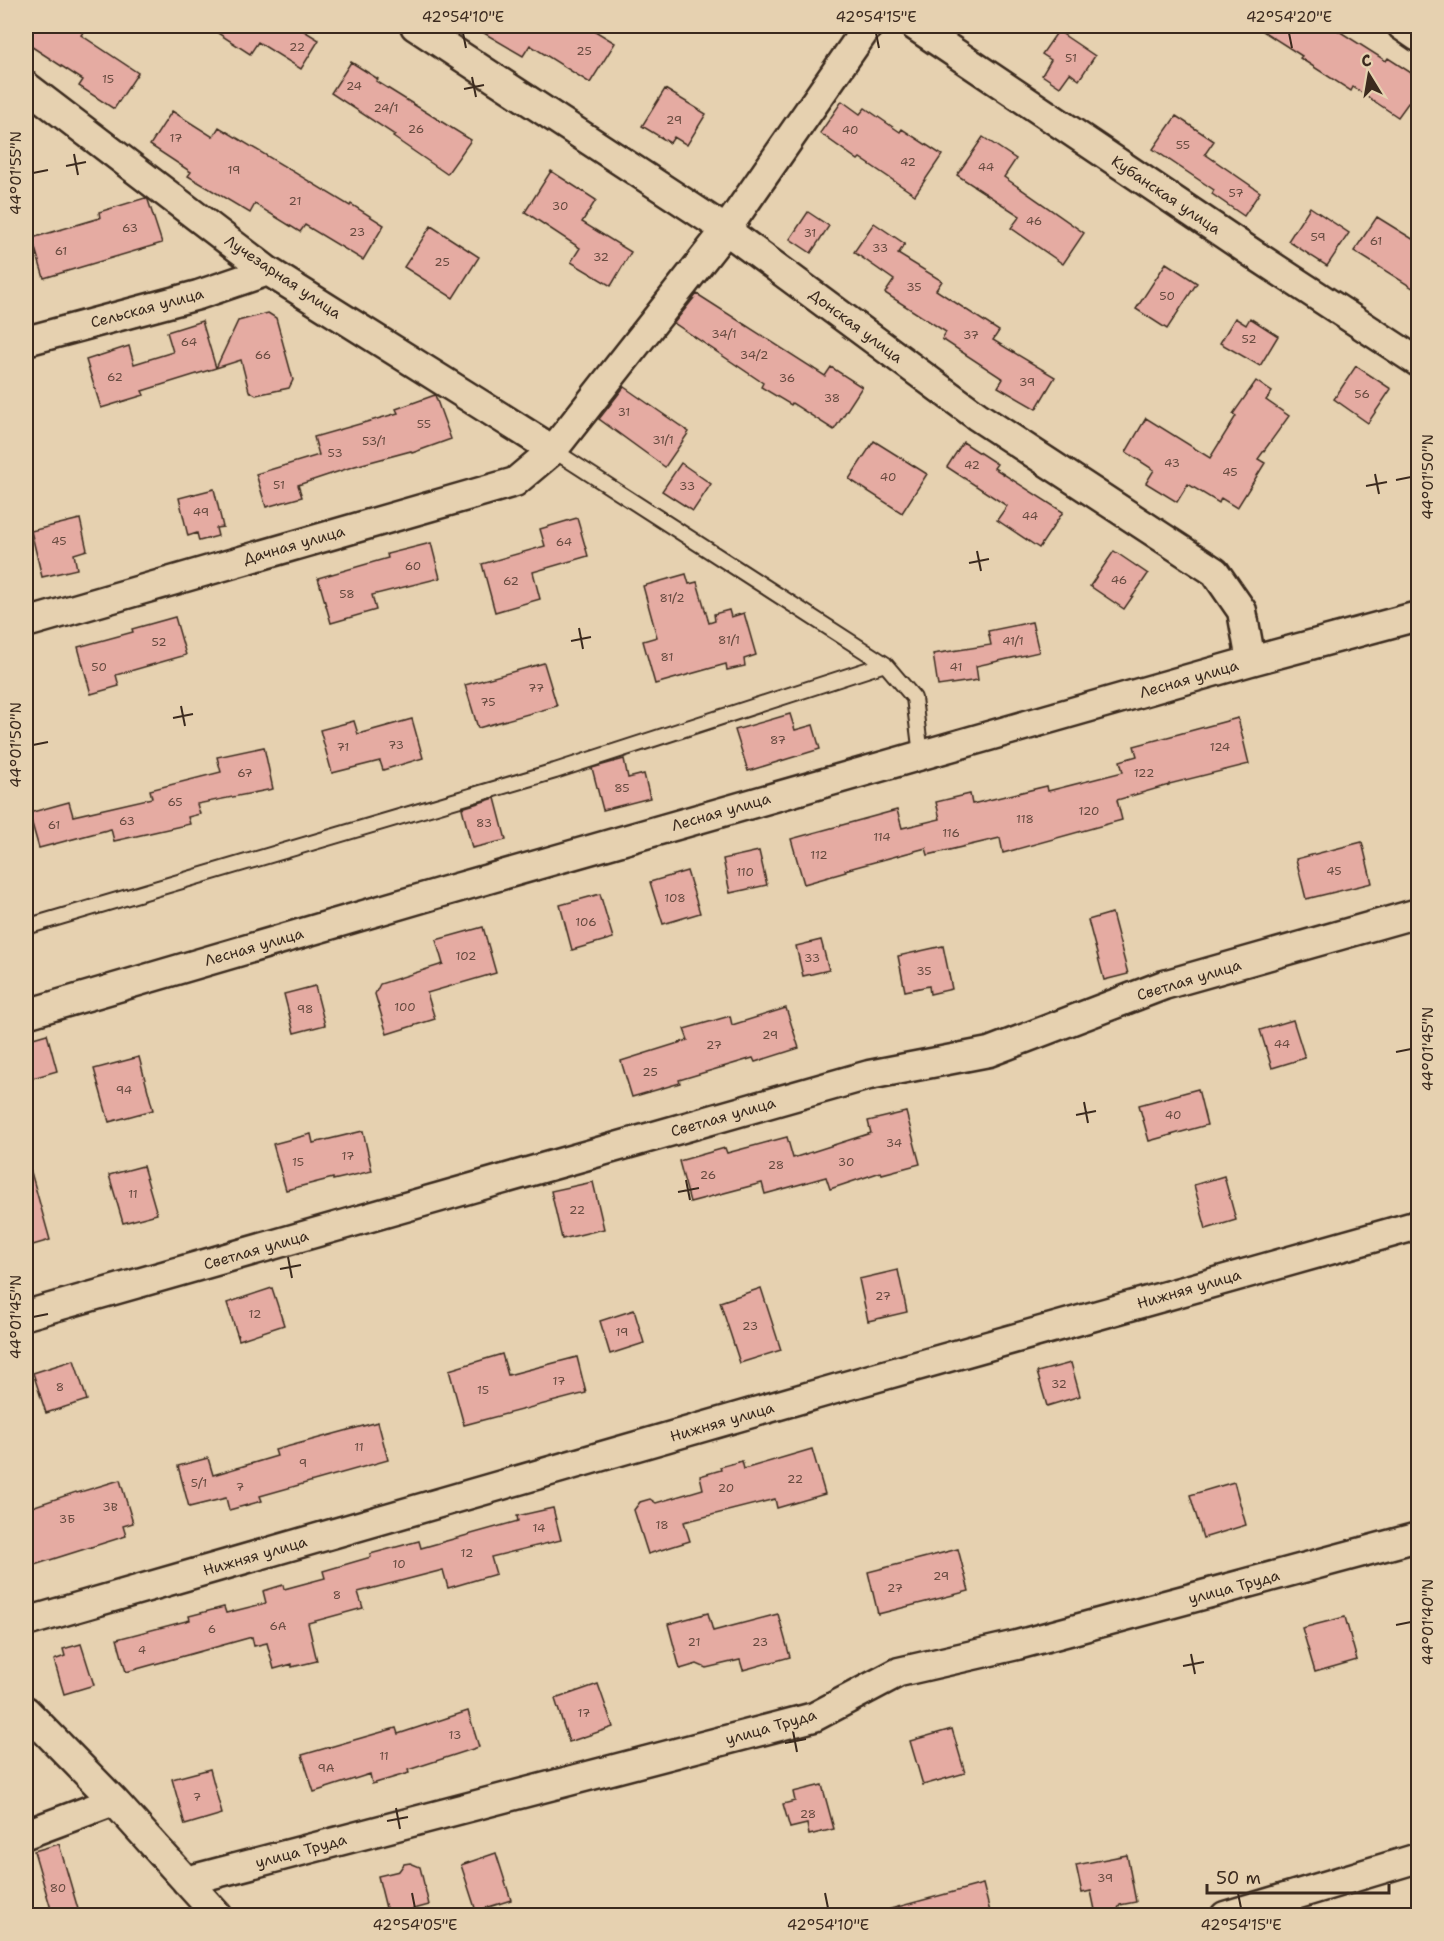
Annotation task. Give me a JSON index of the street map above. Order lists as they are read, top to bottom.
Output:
{
  "streets": {
    "street": [
      "Кубанская улица",
      "Лучезарная улица",
      "Сельская улица",
      "Донская улица",
      "Дачная улица",
      "Лесная улица",
      "Светлая улица",
      "Нижняя улица",
      "улица Труда"
    ]
  },
  "crossings": [
    ["Лучезарная улица", "Сельская улица"],
    ["Лучезарная улица", "Дачная улица"],
    ["Донская улица", "Дачная улица"],
    ["Донская улица", "Лесная улица"]
  ],
  "house_numbers": [
    "22",
    "25",
    "51",
    "15",
    "24",
    "24/1",
    "29",
    "26",
    "40",
    "17",
    "55",
    "42",
    "44",
    "19",
    "57",
    "21",
    "30",
    "46",
    "63",
    "23",
    "31",
    "59",
    "61",
    "33",
    "61",
    "32",
    "25",
    "35",
    "50",
    "34/1",
    "37",
    "52",
    "64",
    "66",
    "34/2",
    "62",
    "36",
    "39",
    "56",
    "38",
    "31",
    "55",
    "31/1",
    "53/1",
    "53",
    "43",
    "42",
    "45",
    "40",
    "51",
    "33",
    "49",
    "44",
    "45",
    "64",
    "60",
    "46",
    "62",
    "58",
    "81/2",
    "81/1",
    "41/1",
    "52",
    "81",
    "50",
    "41",
    "77",
    "75",
    "87",
    "73",
    "71",
    "124",
    "67",
    "122",
    "85",
    "65",
    "120",
    "118",
    "63",
    "83",
    "61",
    "116",
    "114",
    "112",
    "45",
    "110",
    "108",
    "106",
    "102",
    "33",
    "35",
    "100",
    "98",
    "29",
    "44",
    "27",
    "25",
    "94",
    "40",
    "34",
    "17",
    "15",
    "30",
    "28",
    "26",
    "11",
    "22",
    "27",
    "12",
    "23",
    "19",
    "17",
    "32",
    "8",
    "15",
    "11",
    "9",
    "22",
    "5/1",
    "7",
    "20",
    "3В",
    "3Б",
    "18",
    "14",
    "12",
    "10",
    "29",
    "27",
    "8",
    "6А",
    "6",
    "21",
    "23",
    "4",
    "17",
    "13",
    "11",
    "9А",
    "7",
    "28",
    "39",
    "80"
  ],
  "scale_bar": "50 m",
  "north": "top",
  "coordinates": [
    "42°54'10\"E",
    "42°54'15\"E",
    "42°54'20\"E",
    "44°01'55\"N",
    "44°01'50\"N",
    "44°01'45\"N",
    "44°01'40\"N",
    "42°54'05\"E"
  ]
}
